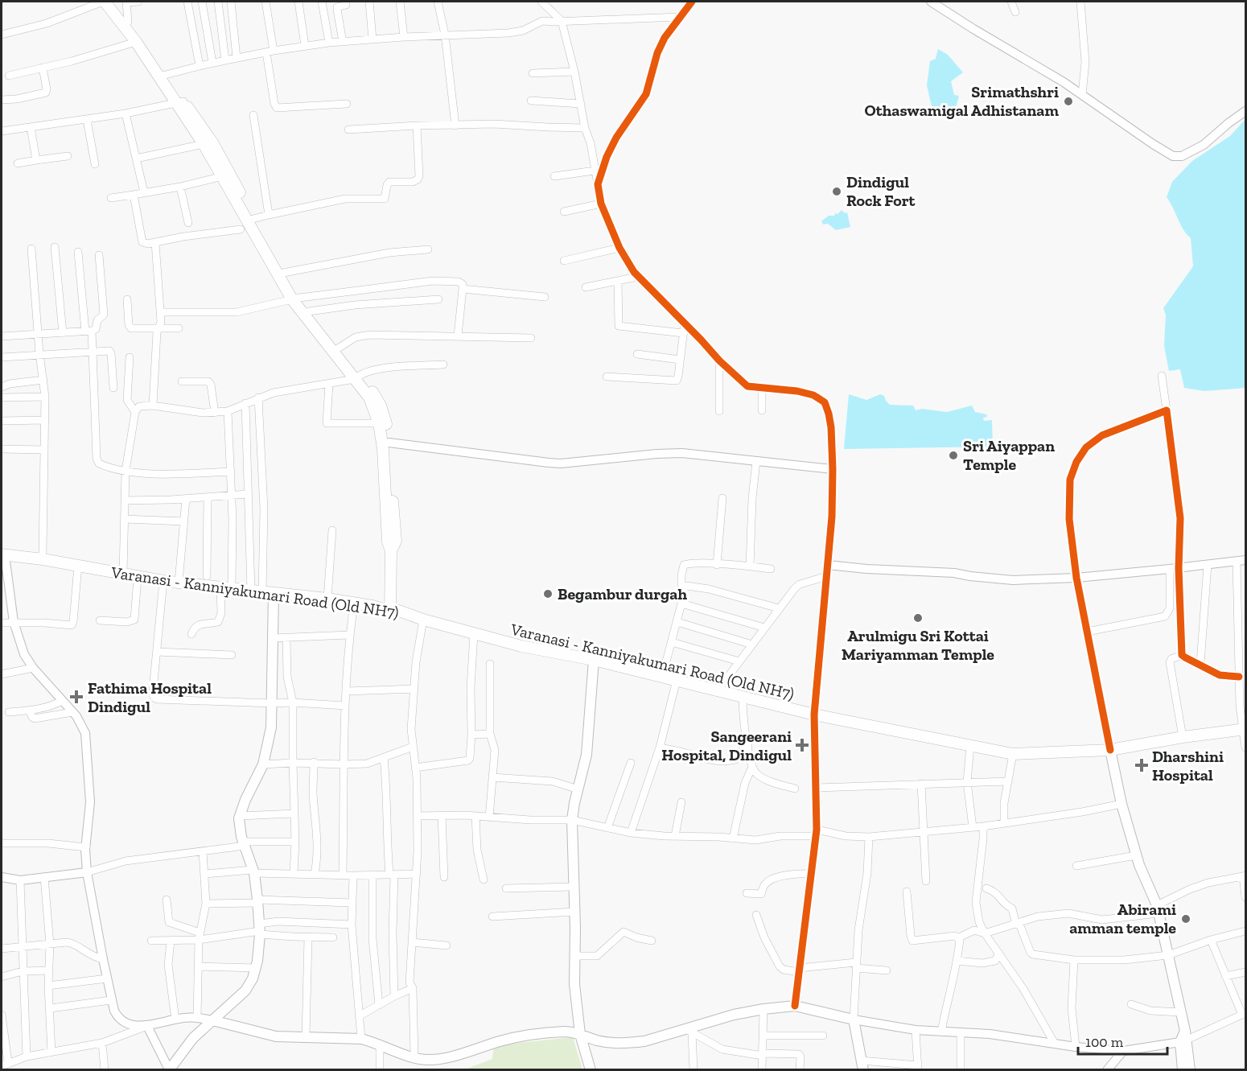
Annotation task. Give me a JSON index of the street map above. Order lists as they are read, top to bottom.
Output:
{
  "streets": {
    "main road": ["Varanasi - Kanniyakumari Road (Old NH7)"]
  },
  "places": {
    "other": [
      "Srimathshri Othaswamigal Adhistanam",
      "Dindigul Rock Fort",
      "Sri Aiyappan Temple",
      "Begambur durgah",
      "Arulmigu Sri Kottai Mariyamman Temple",
      "Abirami amman temple"
    ],
    "health": ["Fathima Hospital Dindigul", "Sangeerani Hospital, Dindigul", "Dharshini Hospital"]
  },
  "scale_bar": "100 m"
}
